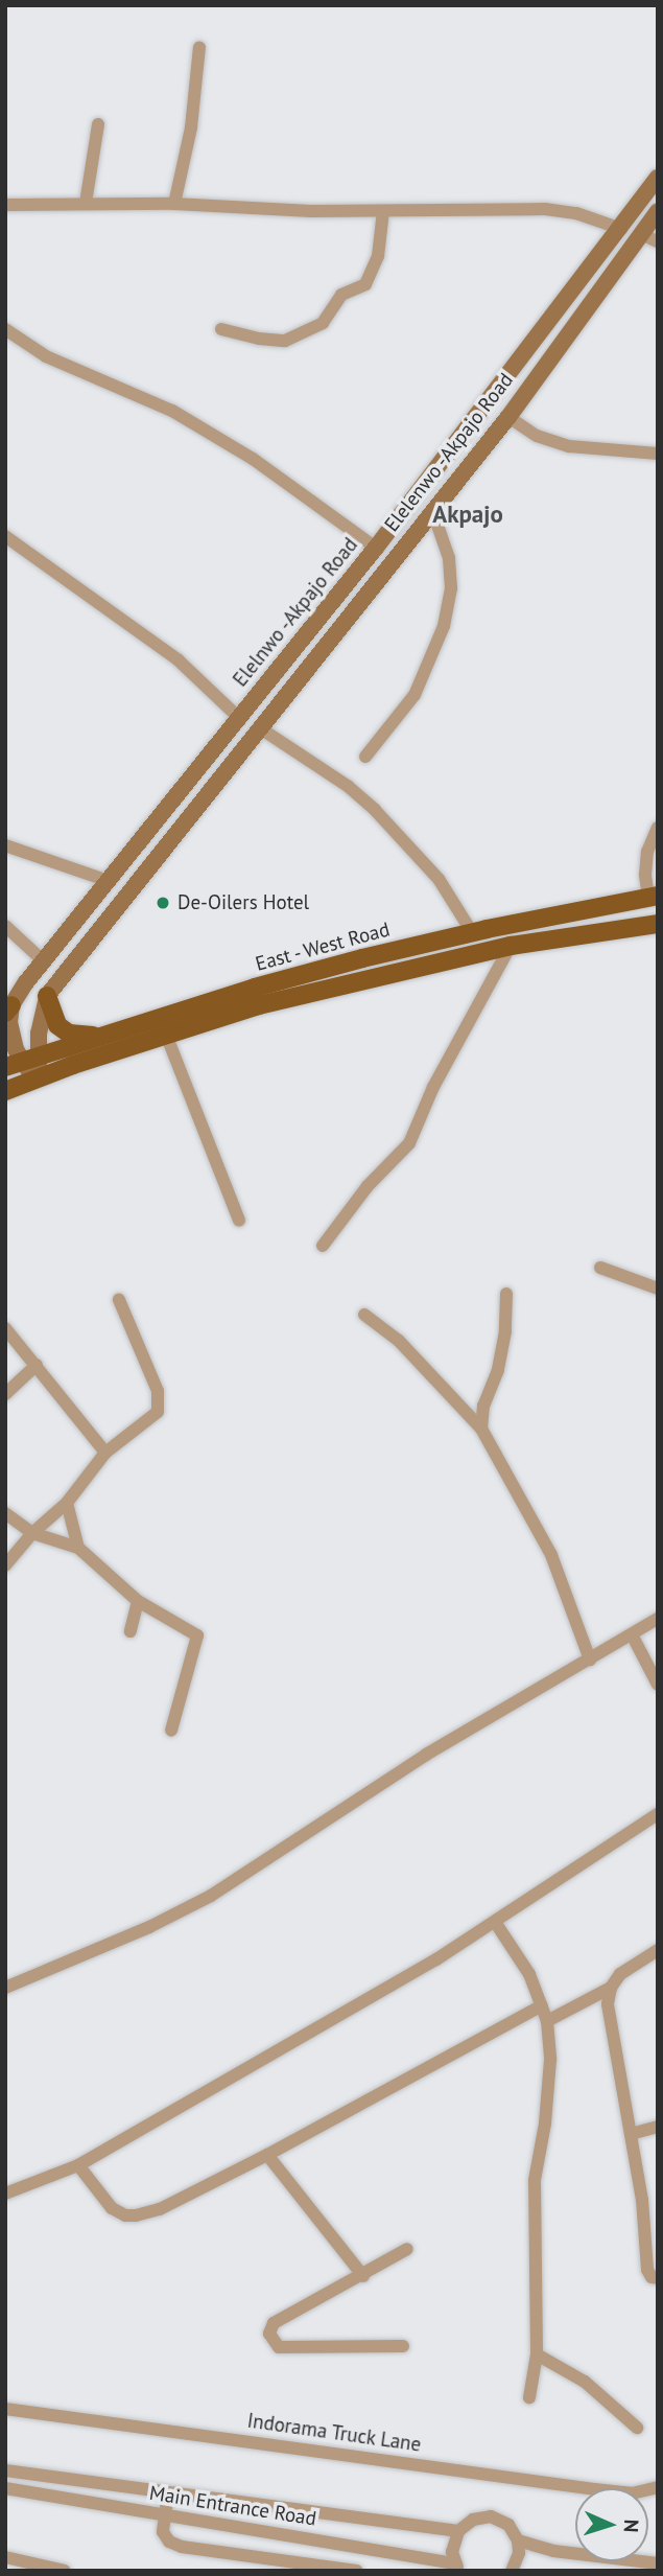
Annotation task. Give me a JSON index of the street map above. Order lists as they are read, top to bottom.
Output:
{
  "streets": {
    "main road": ["Elelenwo -Akpajo Road", "Elelnwo -Akpajo Road", "East - West Road"],
    "street": ["Indorama Truck Lane", "Main Entrance Road"]
  },
  "crossings": [
    ["Elelenwo -Akpajo Road", "Elelnwo -Akpajo Road"],
    ["Elelenwo -Akpajo Road", "East - West Road"],
    ["Elelnwo -Akpajo Road", "East - West Road"]
  ],
  "districts": ["Akpajo"],
  "places": ["De-Oilers Hotel"],
  "north": "right"
}
